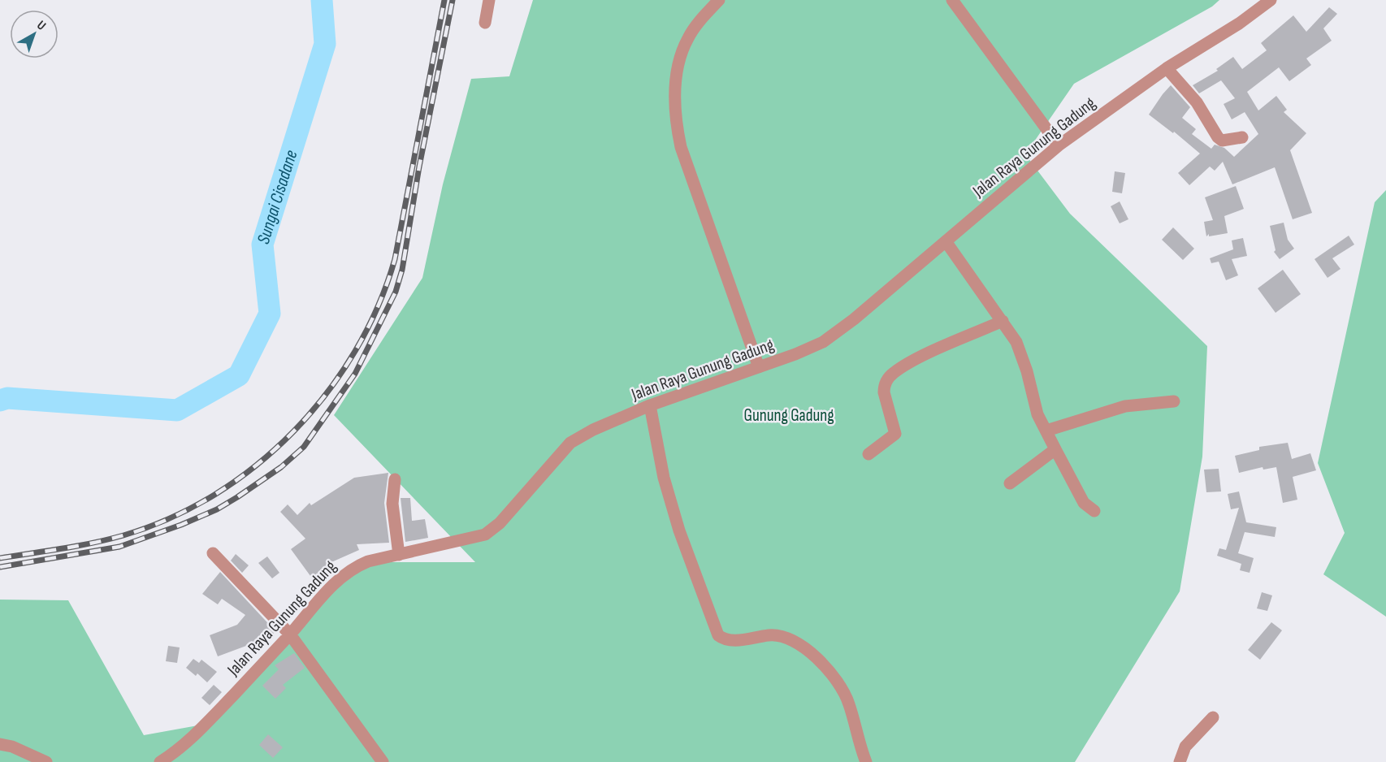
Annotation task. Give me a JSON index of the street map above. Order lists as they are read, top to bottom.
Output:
{
  "streets": {
    "street": ["Jalan Raya Gunung Gadung"]
  },
  "water": ["Sungai Cisadane"],
  "parks": ["Gunung Gadung"],
  "north": "top right"
}
